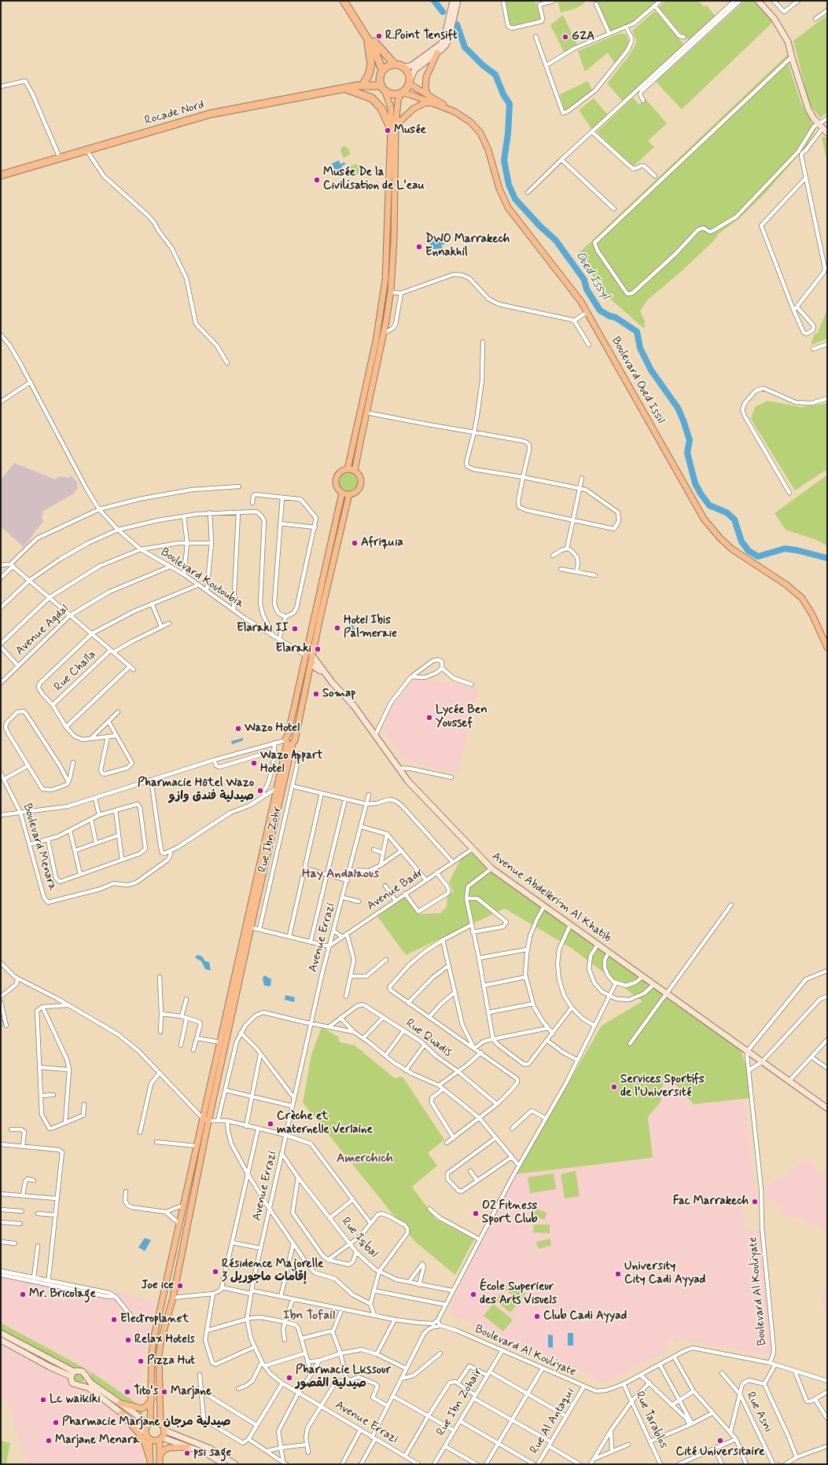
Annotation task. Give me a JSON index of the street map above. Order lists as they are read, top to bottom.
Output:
{
  "streets": {
    "highway": ["Rocade Nord"],
    "main road": ["Boulevard Oued Issil"],
    "street": [
      "Boulevard Koutoubia",
      "Avenue Agdal",
      "Rue Challa",
      "Rue Ibn Zohr",
      "Boulevard Menara",
      "Avenue Badr",
      "Avenue Abdelkrim Al Khatib",
      "Avenue Errazi",
      "Rue Quadis",
      "Rue Iqbal",
      "Boulevard Al Kouliyate",
      "Rue Ibn Zohair",
      "Rue Asni",
      "Rue Tarablos",
      "Rue Al Antaqui"
    ]
  },
  "crossings": [
    ["Boulevard Koutoubia", "Avenue Agdal"],
    ["Avenue Badr", "Avenue Abdelkrim Al Khatib"],
    ["Avenue Badr", "Avenue Errazi"],
    ["Avenue Abdelkrim Al Khatib", "Boulevard Al Kouliyate"],
    ["Avenue Errazi", "Rue Iqbal"],
    ["Boulevard Al Kouliyate", "Rue Ibn Zohair"],
    ["Boulevard Al Kouliyate", "Rue Tarablos"],
    ["Boulevard Al Kouliyate", "Rue Al Antaqui"]
  ],
  "districts": ["Hay Andalaous", "Amerchich", "Ibn Tofail"],
  "water": ["Oued Issyl"],
  "places": [
    "R.Point Tensift",
    "GZA",
    "Musée",
    "Musée De la Civilisation de L'eau",
    "DWO Marrakech Ennakhil",
    "Afriquia",
    "Hotel Ibis Palmeraie",
    "Elaraki II",
    "Elaraki",
    "Somap",
    "Lycée Ben Youssef",
    "Wazo Hotel",
    "Wazo Appart Hotel",
    "Pharmacie Hôtel Wazo صيدلية فندق وازو",
    "Services Sportifs de l'Université",
    "Crèche et maternelle Verlaine",
    "Fac Marrakech",
    "O2 Fitness Sport Club",
    "Résidence Majorelle إقامات ماجوريل 3",
    "University City Cadi Ayyad",
    "Joe ice",
    "Mr. Bricolage",
    "École Superieur des Arts Visuels",
    "Club Cadi Ayyad",
    "Electroplanet",
    "Relax Hotels",
    "Pizza Hut",
    "Pharmacie Lkssour صيدلية القصور",
    "Tito's",
    "Marjane",
    "Lc waikiki",
    "Pharmacie Marjane صيدلية مرجان",
    "Marjane Menara",
    "Cité Universitaire",
    "psi sage"
  ]
}
